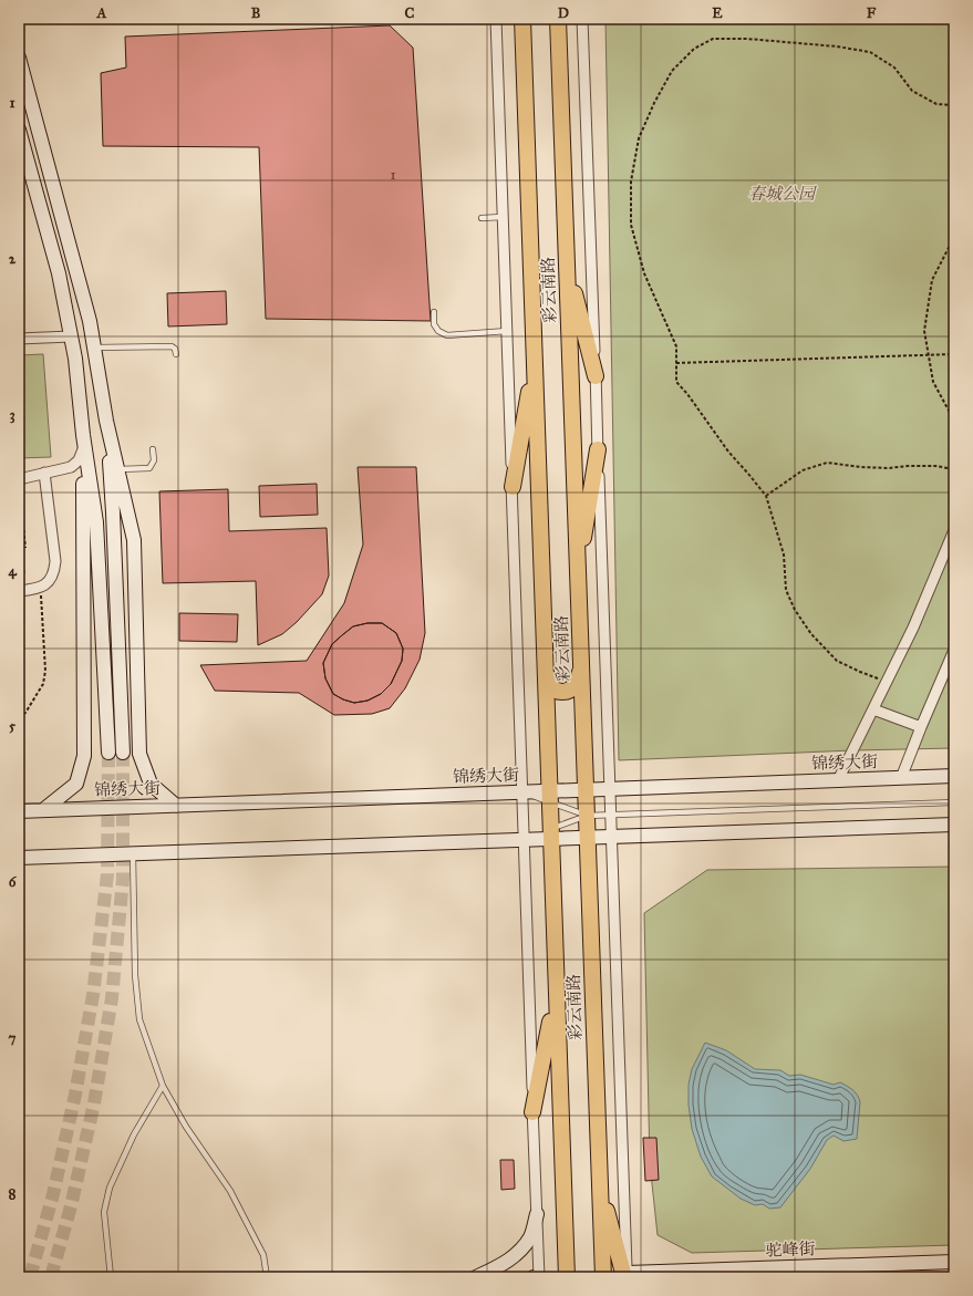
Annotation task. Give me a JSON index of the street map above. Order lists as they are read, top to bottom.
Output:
{
  "streets": {
    "main road": ["彩云南路"],
    "street": ["锦绣大街", "驼峰街"]
  },
  "crossings": [
    ["彩云南路", "锦绣大街"]
  ],
  "parks": ["春城公园"],
  "house_numbers": ["1"],
  "grid": {
    "columns": [
      "A",
      "B",
      "C",
      "D",
      "E",
      "F"
    ],
    "rows": [
      "1",
      "2",
      "3",
      "4",
      "5",
      "6",
      "7",
      "8"
    ]
  }
}
